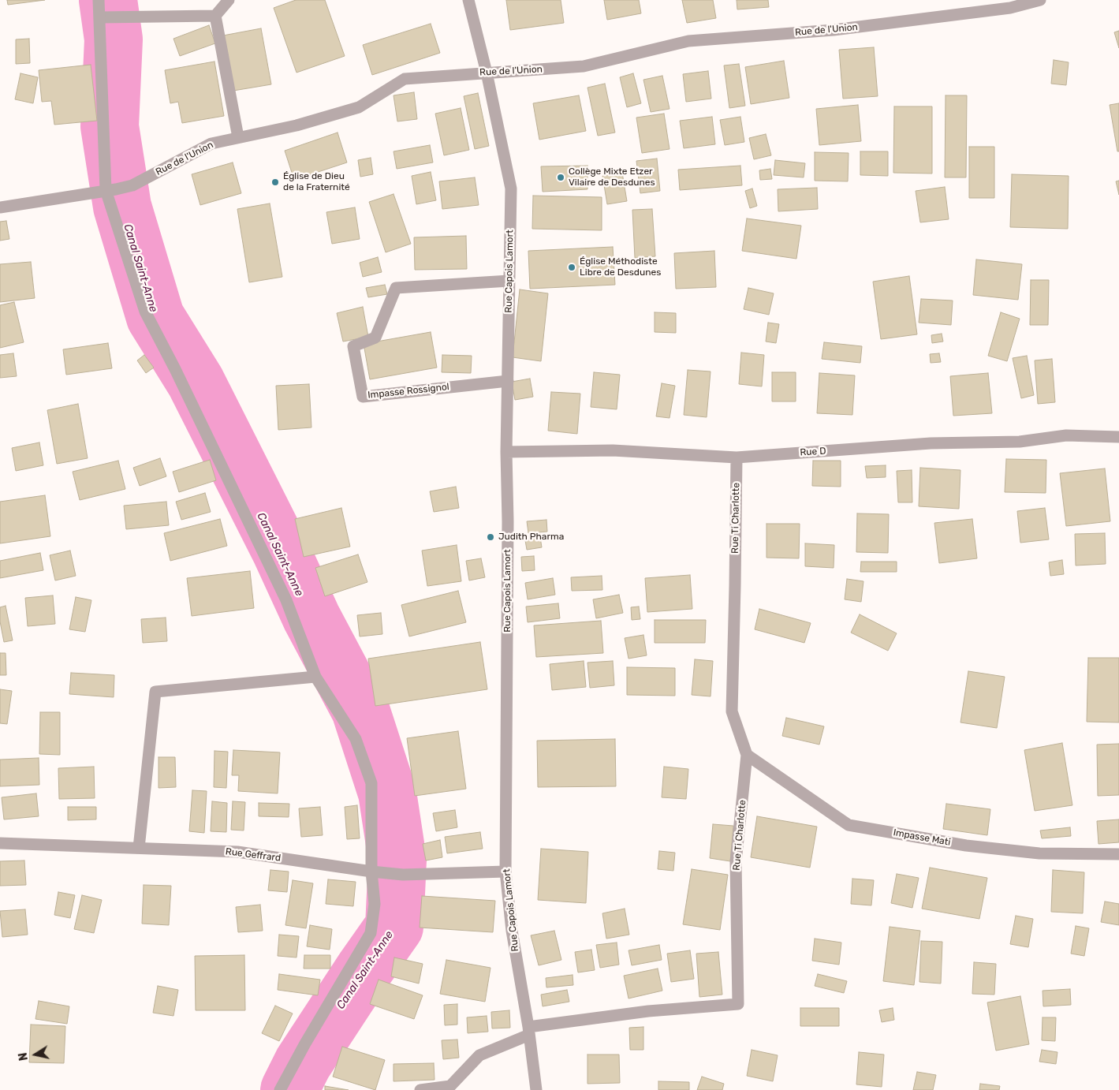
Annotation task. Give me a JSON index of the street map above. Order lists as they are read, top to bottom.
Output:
{
  "streets": {
    "street": [
      "Rue de l'Union",
      "Rue Capois Lamort",
      "Impasse Rossignol",
      "Rue D",
      "Rue Ti Charlotte",
      "Impasse Mati",
      "Rue Geffrard"
    ]
  },
  "crossings": [
    ["Rue de l'Union", "Rue Capois Lamort"],
    ["Rue Capois Lamort", "Impasse Rossignol"],
    ["Rue Capois Lamort", "Rue D"],
    ["Rue Capois Lamort", "Rue Ti Charlotte"],
    ["Rue Capois Lamort", "Rue Geffrard"],
    ["Rue D", "Rue Ti Charlotte"],
    ["Rue Ti Charlotte", "Impasse Mati"]
  ],
  "water": ["Canal Saint-Anne"],
  "places": [
    "Collège Mixte Etzer Vilaire de Desdunes",
    "Église de Dieu de la Fraternité",
    "Église Méthodiste Libre de Desdunes",
    "Judith Pharma"
  ],
  "north": "left"
}
